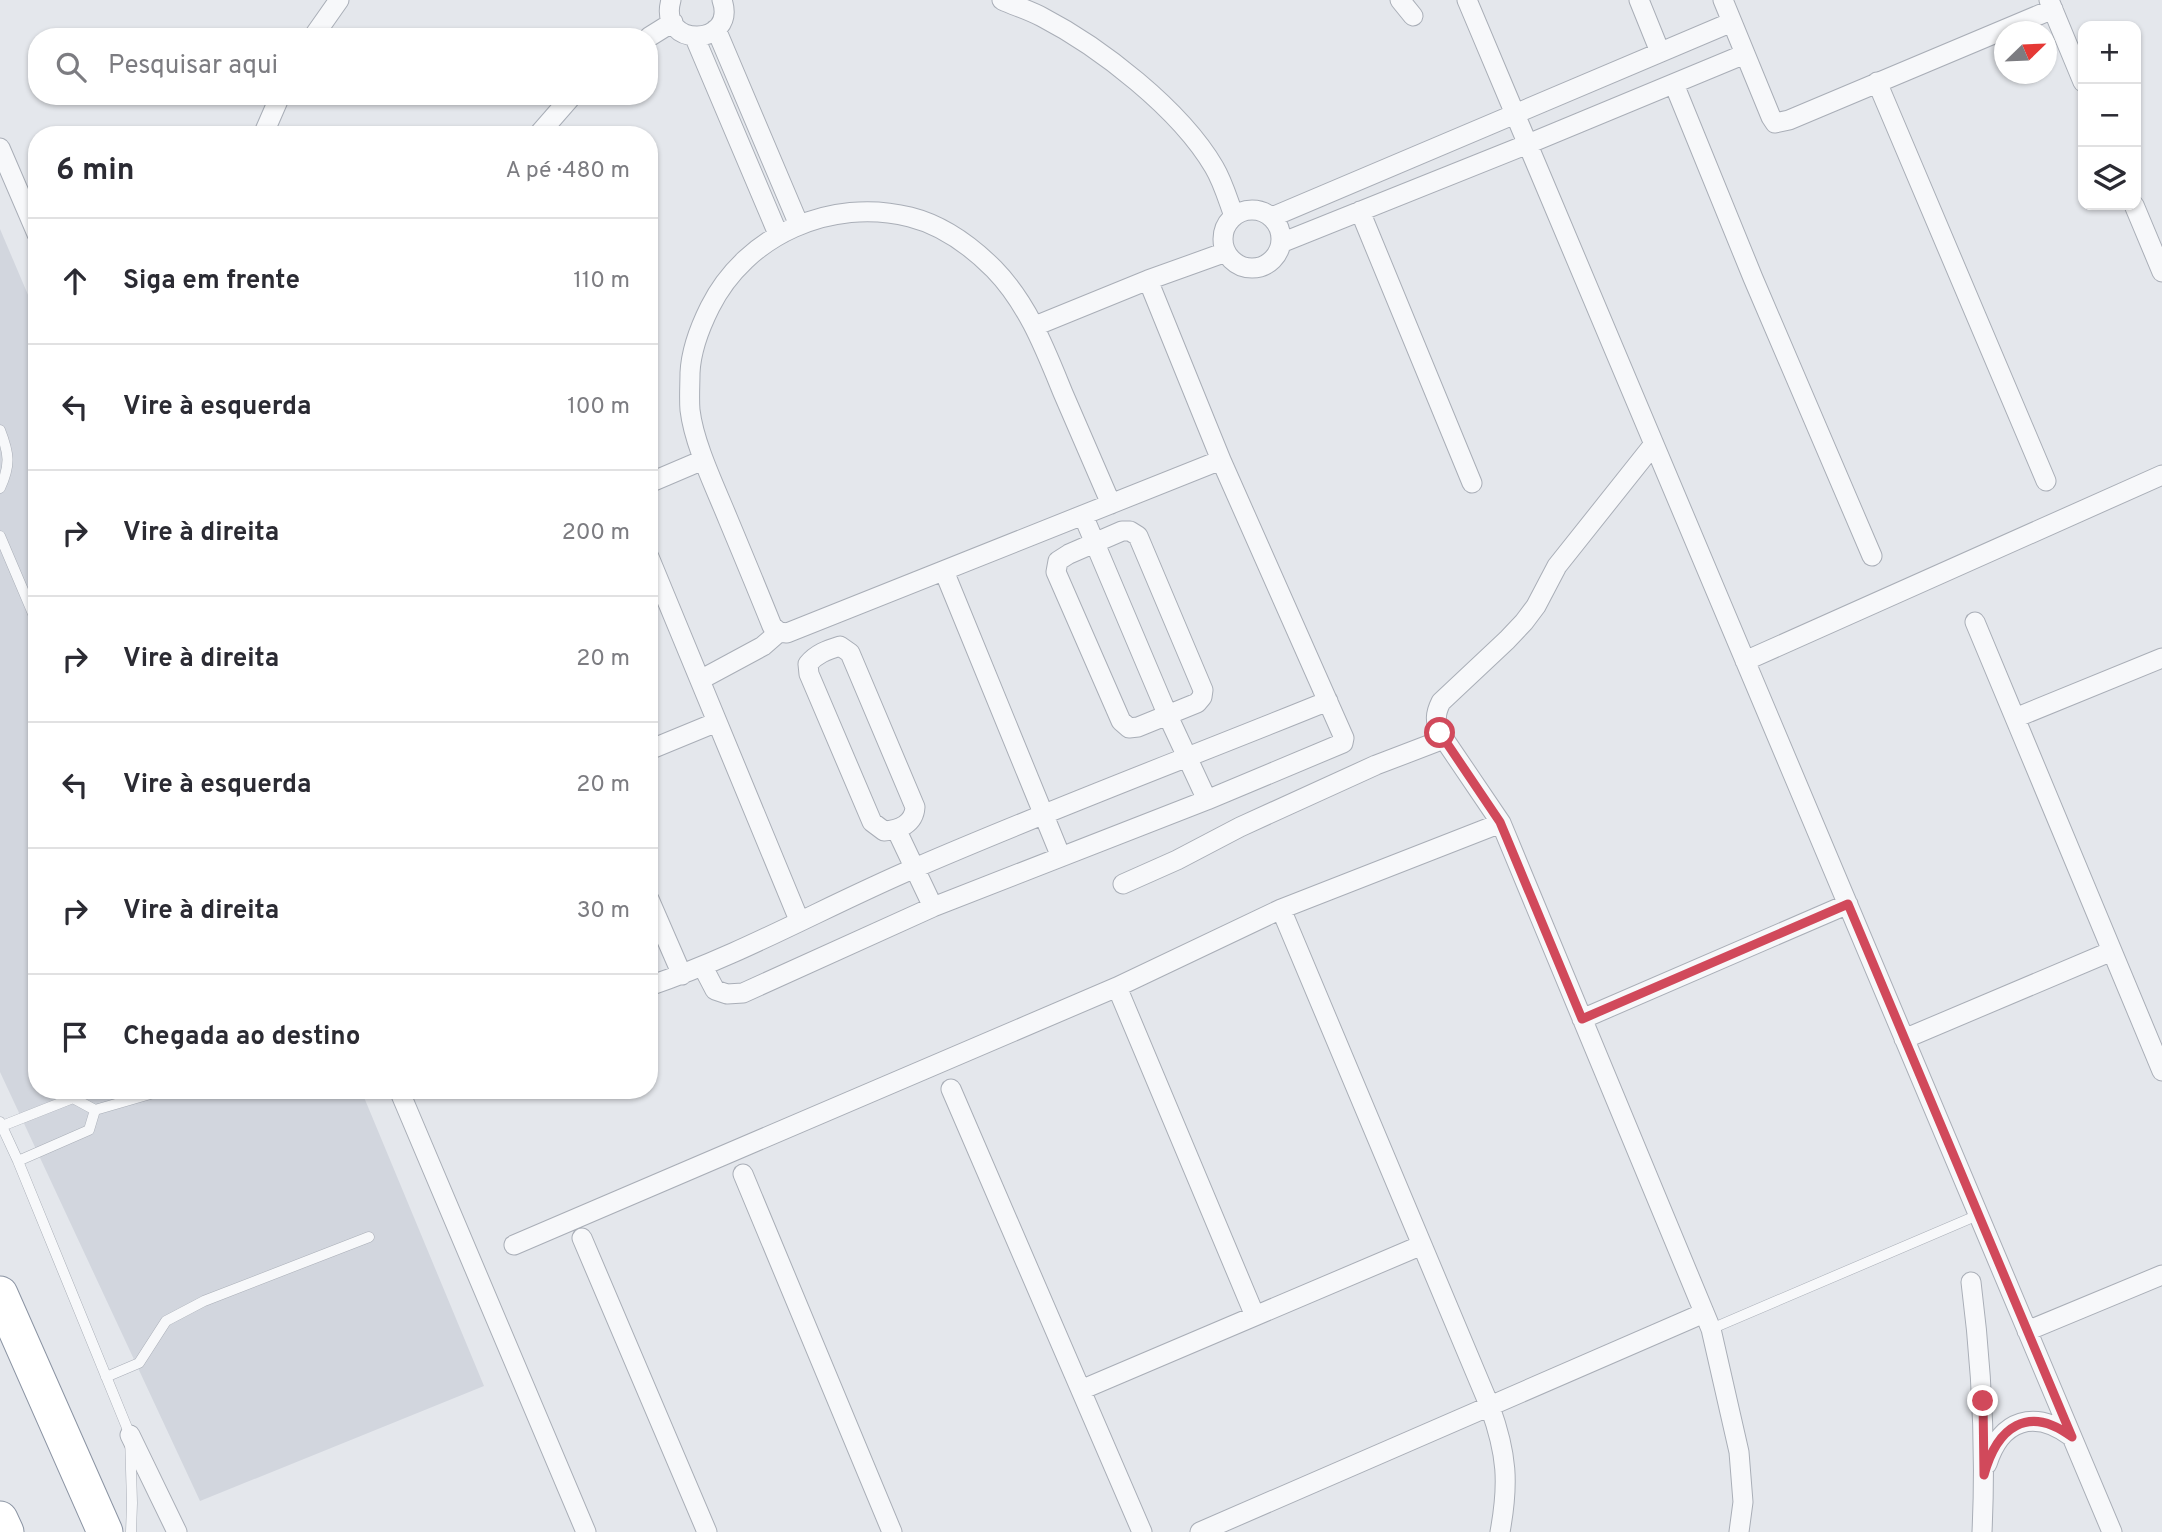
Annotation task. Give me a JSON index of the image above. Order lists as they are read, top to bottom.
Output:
{
  "north": "top right",
  "page": {
    "map_buttons": ["+", "−"],
    "search": "Pesquisar aqui",
    "heading": ["6 min", "A pé · 480 m"],
    "list": [
      ["Siga em frente", "110 m"],
      ["Vire à esquerda", "100 m"],
      ["Vire à direita", "200 m"],
      ["Vire à direita", "20 m"],
      ["Vire à esquerda", "20 m"],
      ["Vire à direita", "30 m"],
      "Chegada ao destino"
    ]
  }
}
